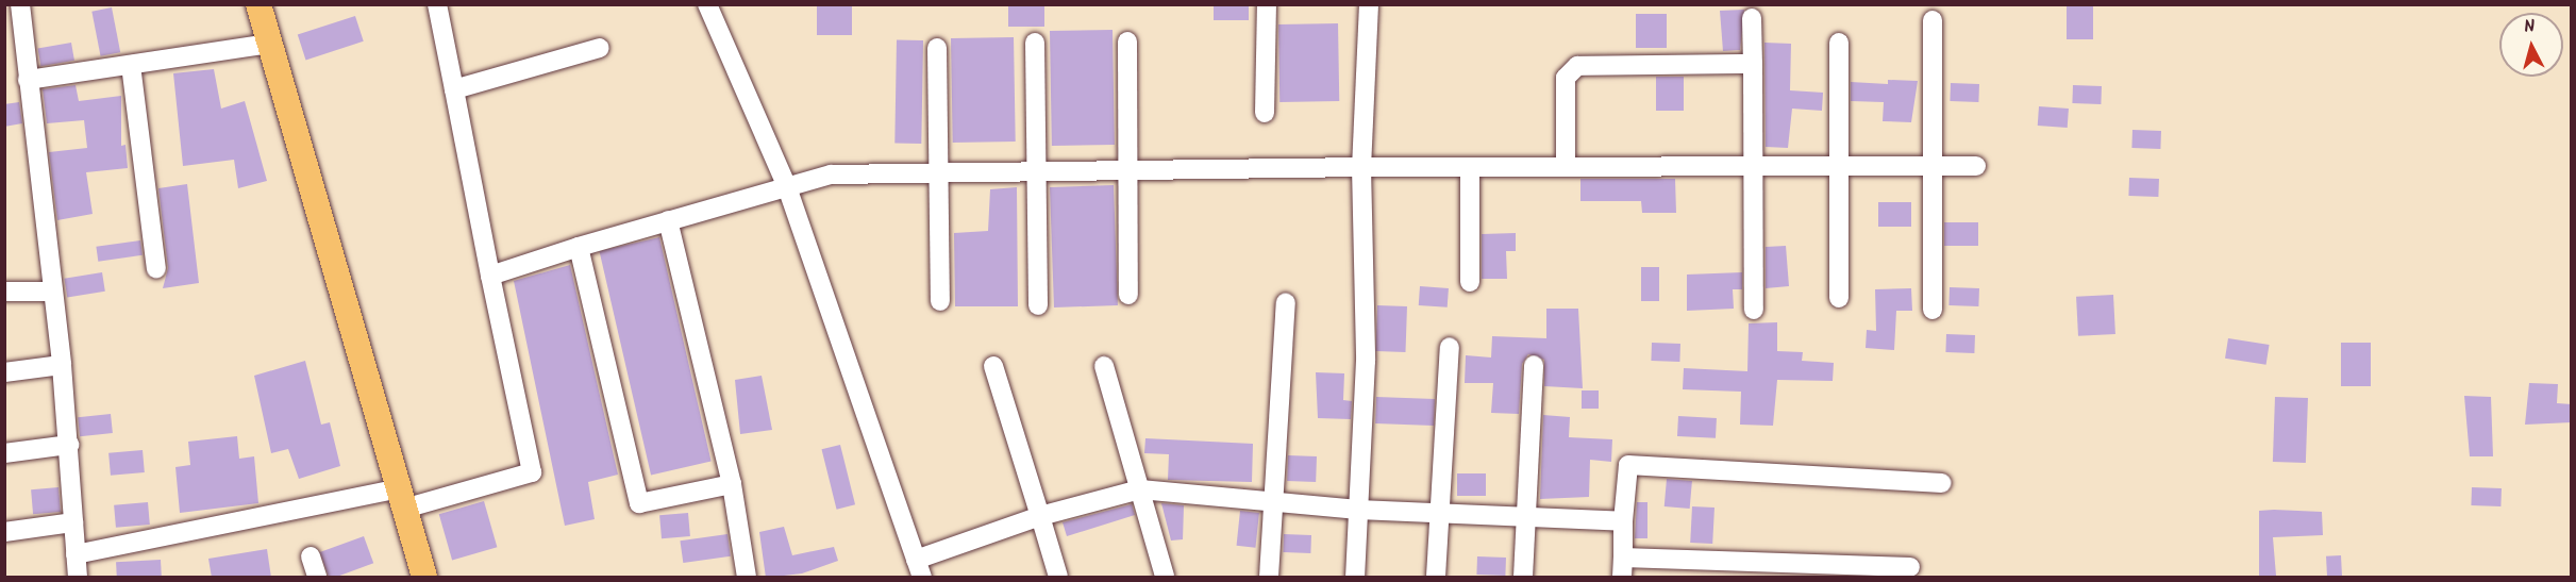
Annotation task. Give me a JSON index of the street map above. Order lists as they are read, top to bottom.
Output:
{
  "north": "top"
}
